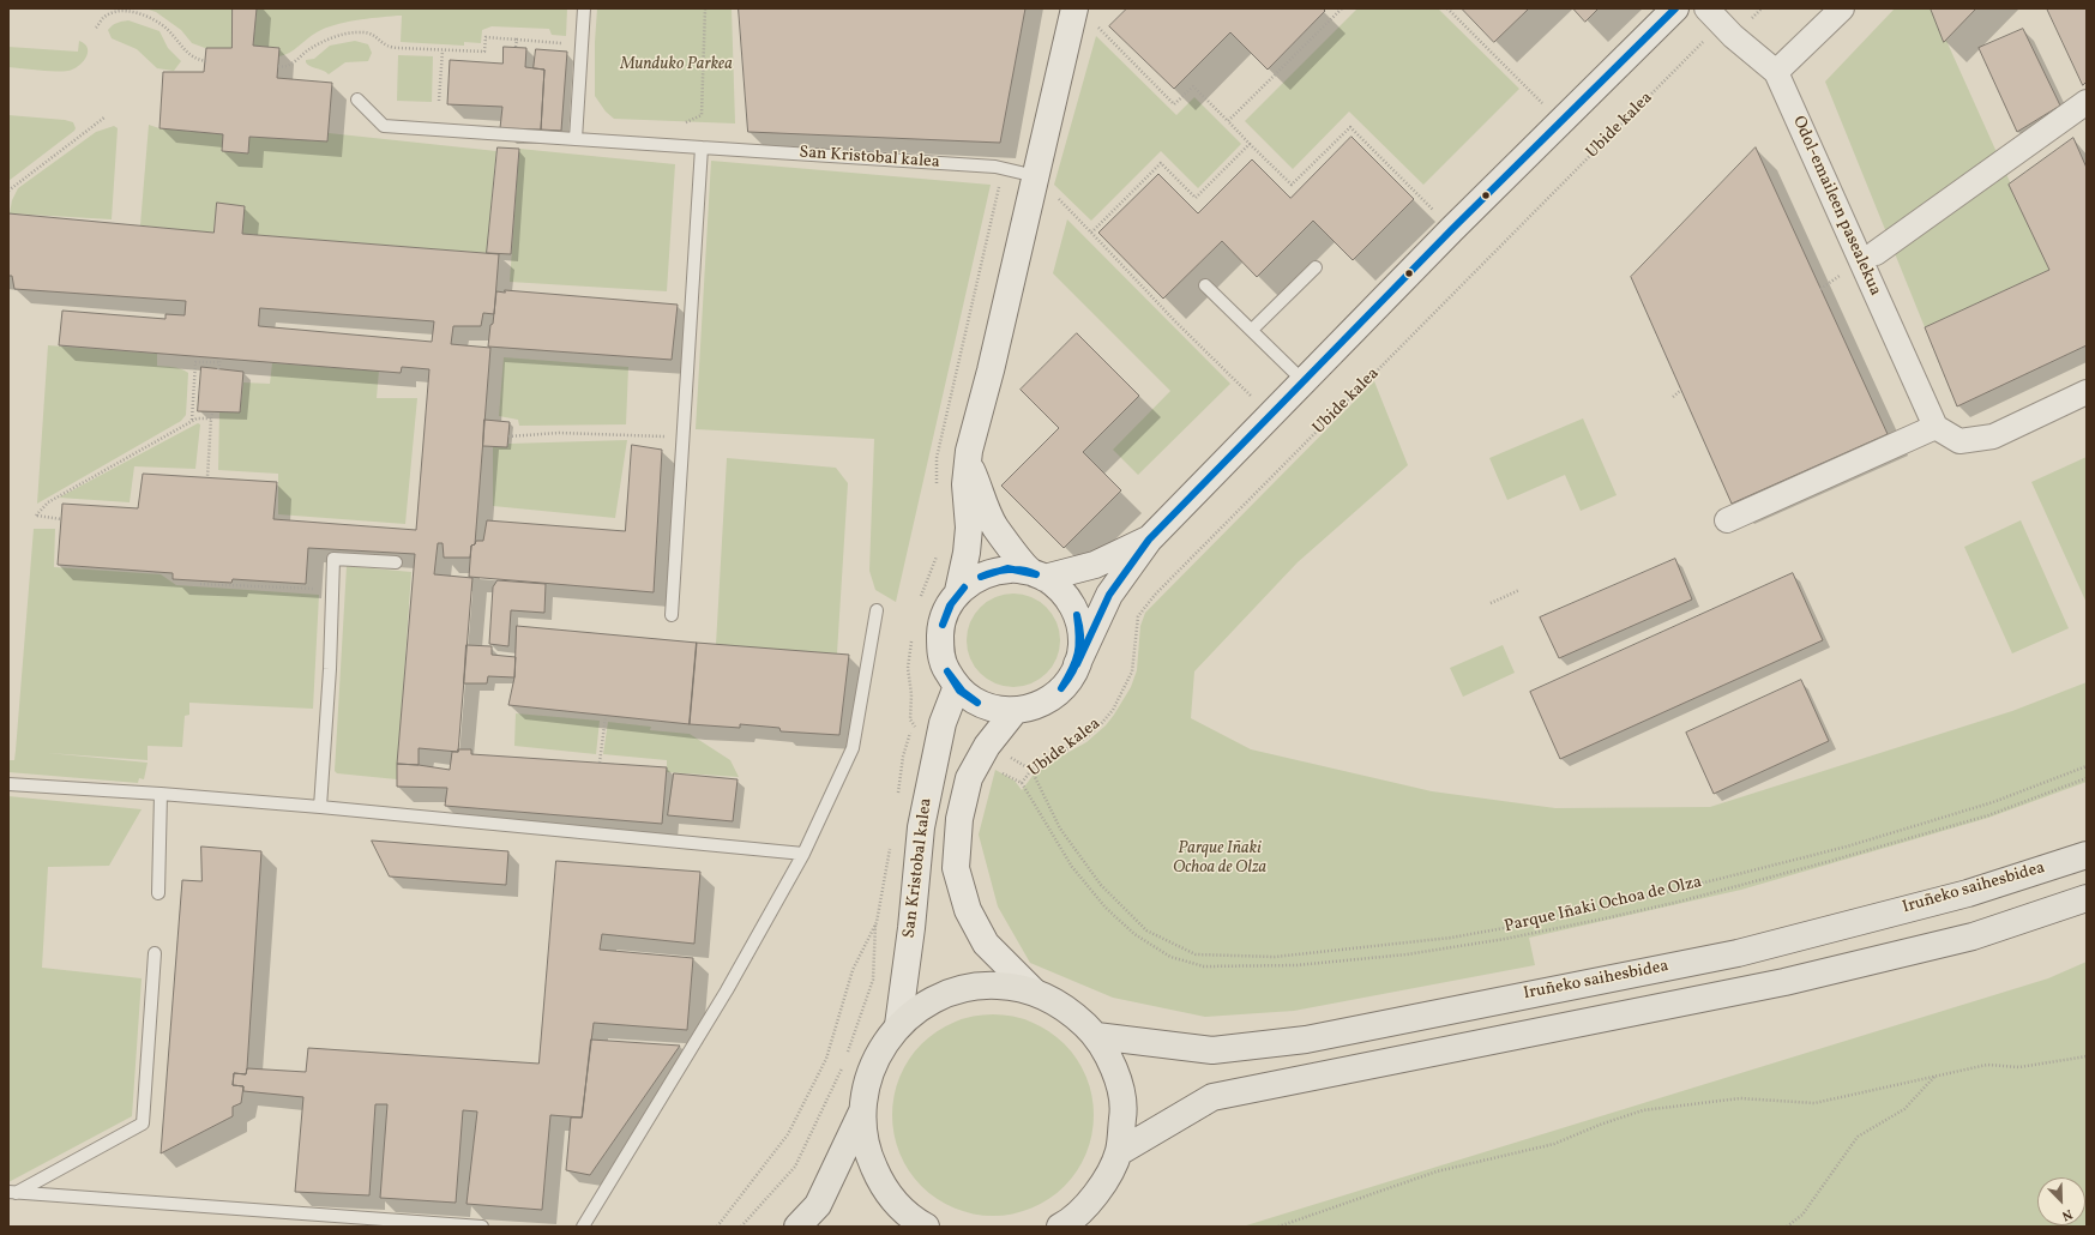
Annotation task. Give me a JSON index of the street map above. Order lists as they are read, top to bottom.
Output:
{
  "streets": {
    "highway": ["Iruñeko saihesbidea"],
    "main road": ["San Kristobal kalea"],
    "street": ["Odol-emaileen pasealekua"],
    "path": ["Ubide kalea", "Parque Iñaki Ochoa de Olza"]
  },
  "crossings": [
    ["Ubide kalea", "Parque Iñaki Ochoa de Olza"]
  ],
  "parks": ["Munduko Parkea", "Parque Iñaki Ochoa de Olza"],
  "north": "bottom right"
}
